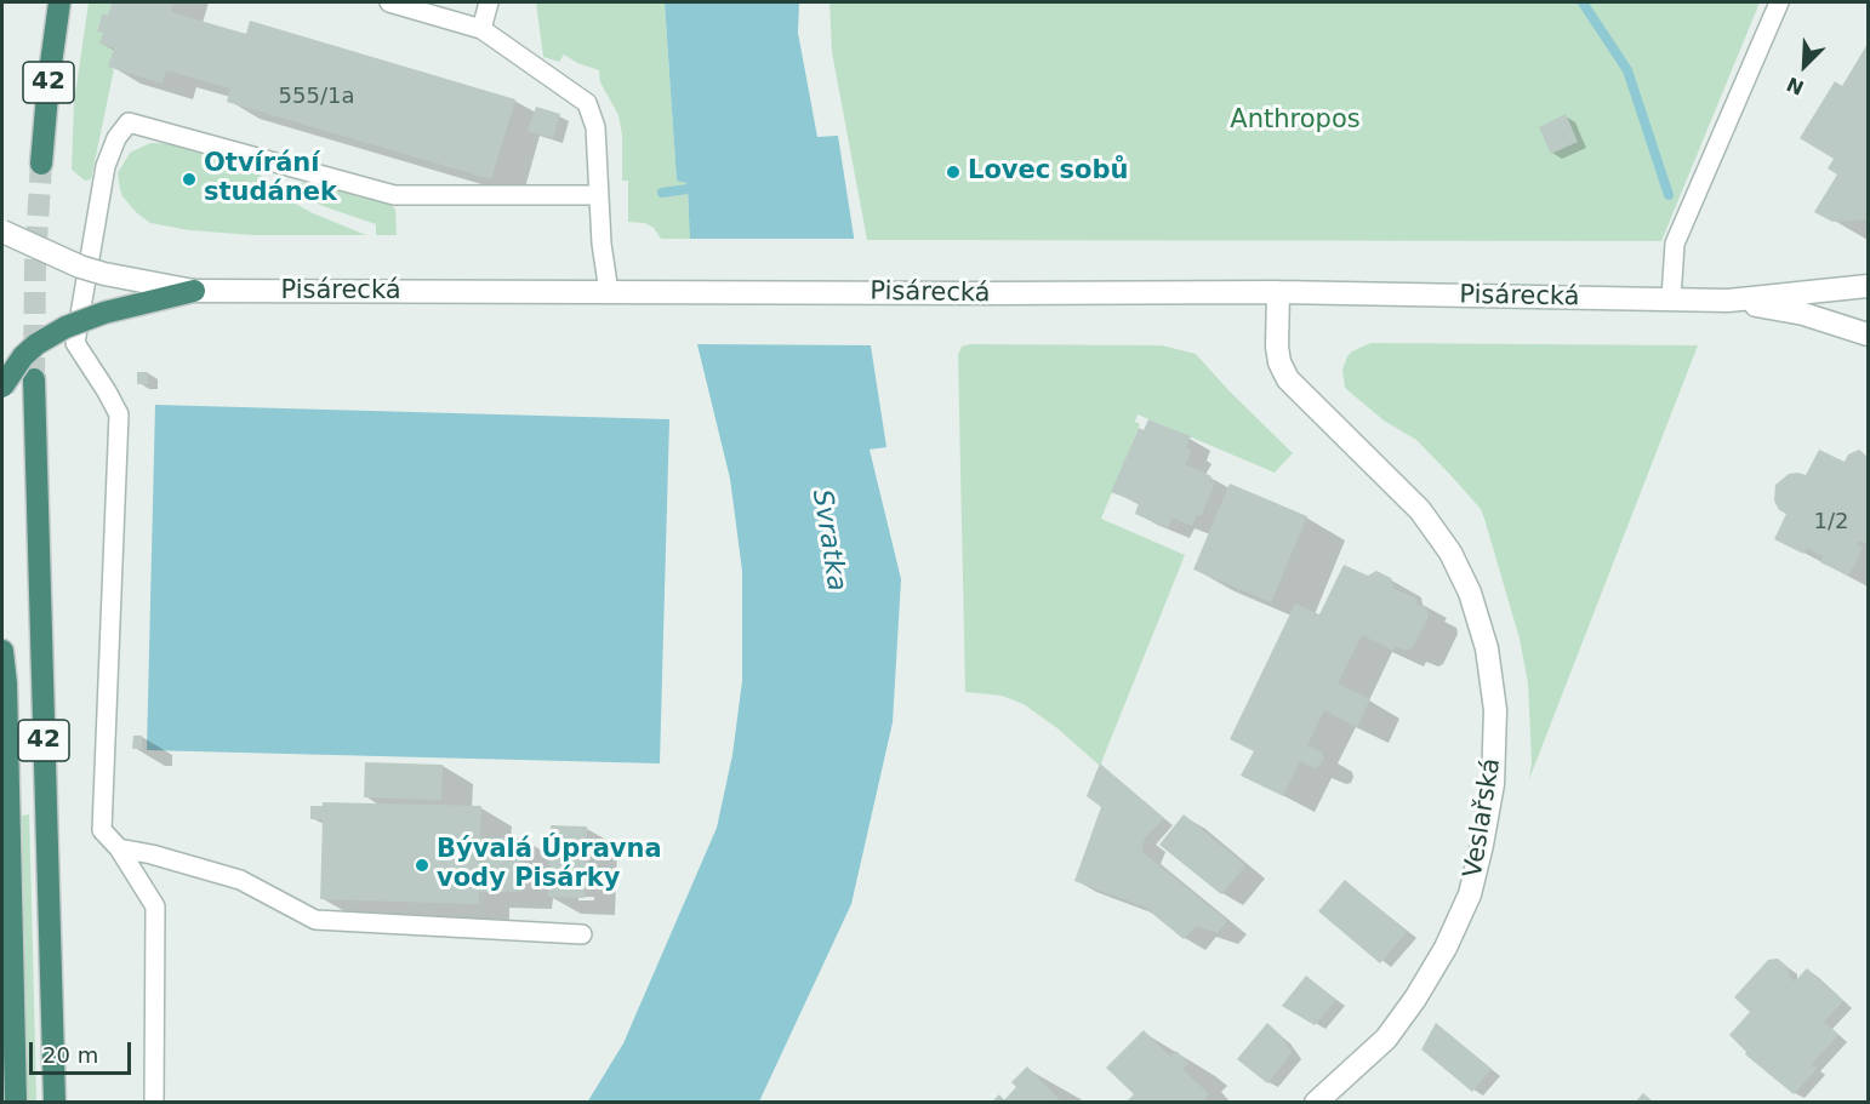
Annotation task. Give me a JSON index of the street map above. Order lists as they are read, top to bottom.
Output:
{
  "streets": {
    "highway": ["42"],
    "street": ["Pisárecká", "Veslařská"]
  },
  "crossings": [
    ["Pisárecká", "Veslařská"]
  ],
  "water": ["Svratka"],
  "parks": ["Anthropos"],
  "places": ["Lovec sobů", "Otvírání studánek", "Bývalá Úpravna vody Pisárky"],
  "house_numbers": ["555/1a", "1/2"],
  "scale_bar": "20 m",
  "north": "bottom left"
}
